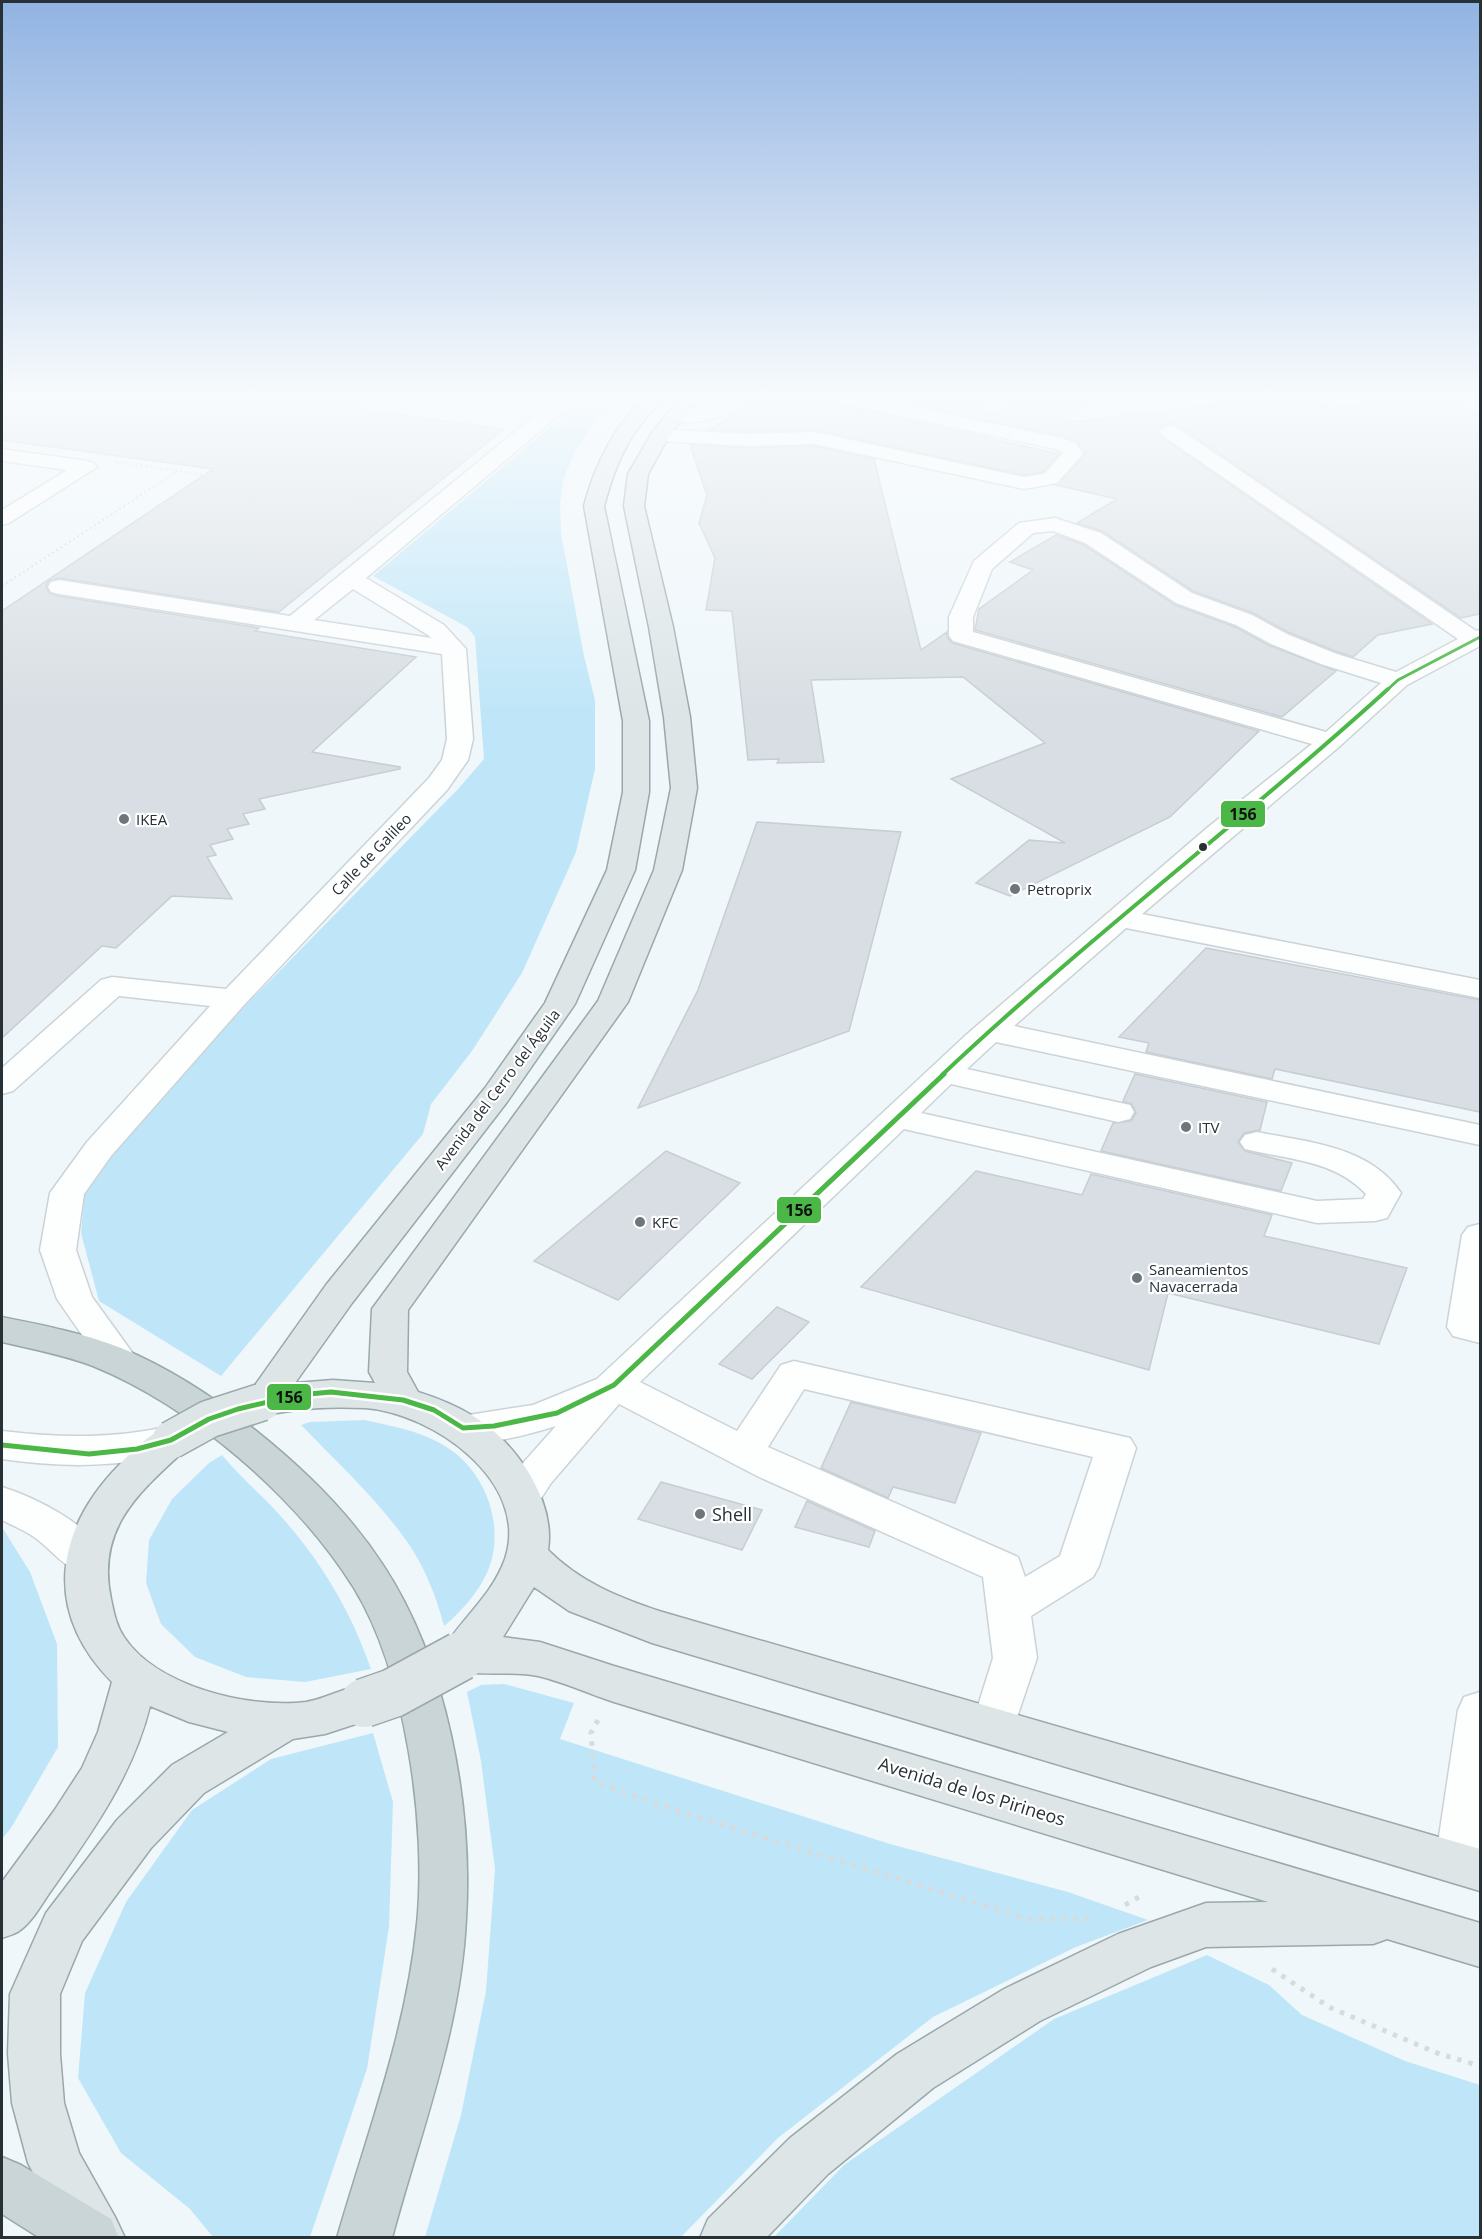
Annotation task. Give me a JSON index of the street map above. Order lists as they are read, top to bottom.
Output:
{
  "streets": {
    "main road": ["Avenida del Cerro del Águila", "Avenida de los Pirineos"],
    "street": ["Calle de Galileo"]
  },
  "places": [
    "IKEA",
    "Petroprix",
    "ITV",
    "KFC",
    "Saneamientos Navacerrada",
    "Shell"
  ],
  "lines": ["transit line 156"]
}
